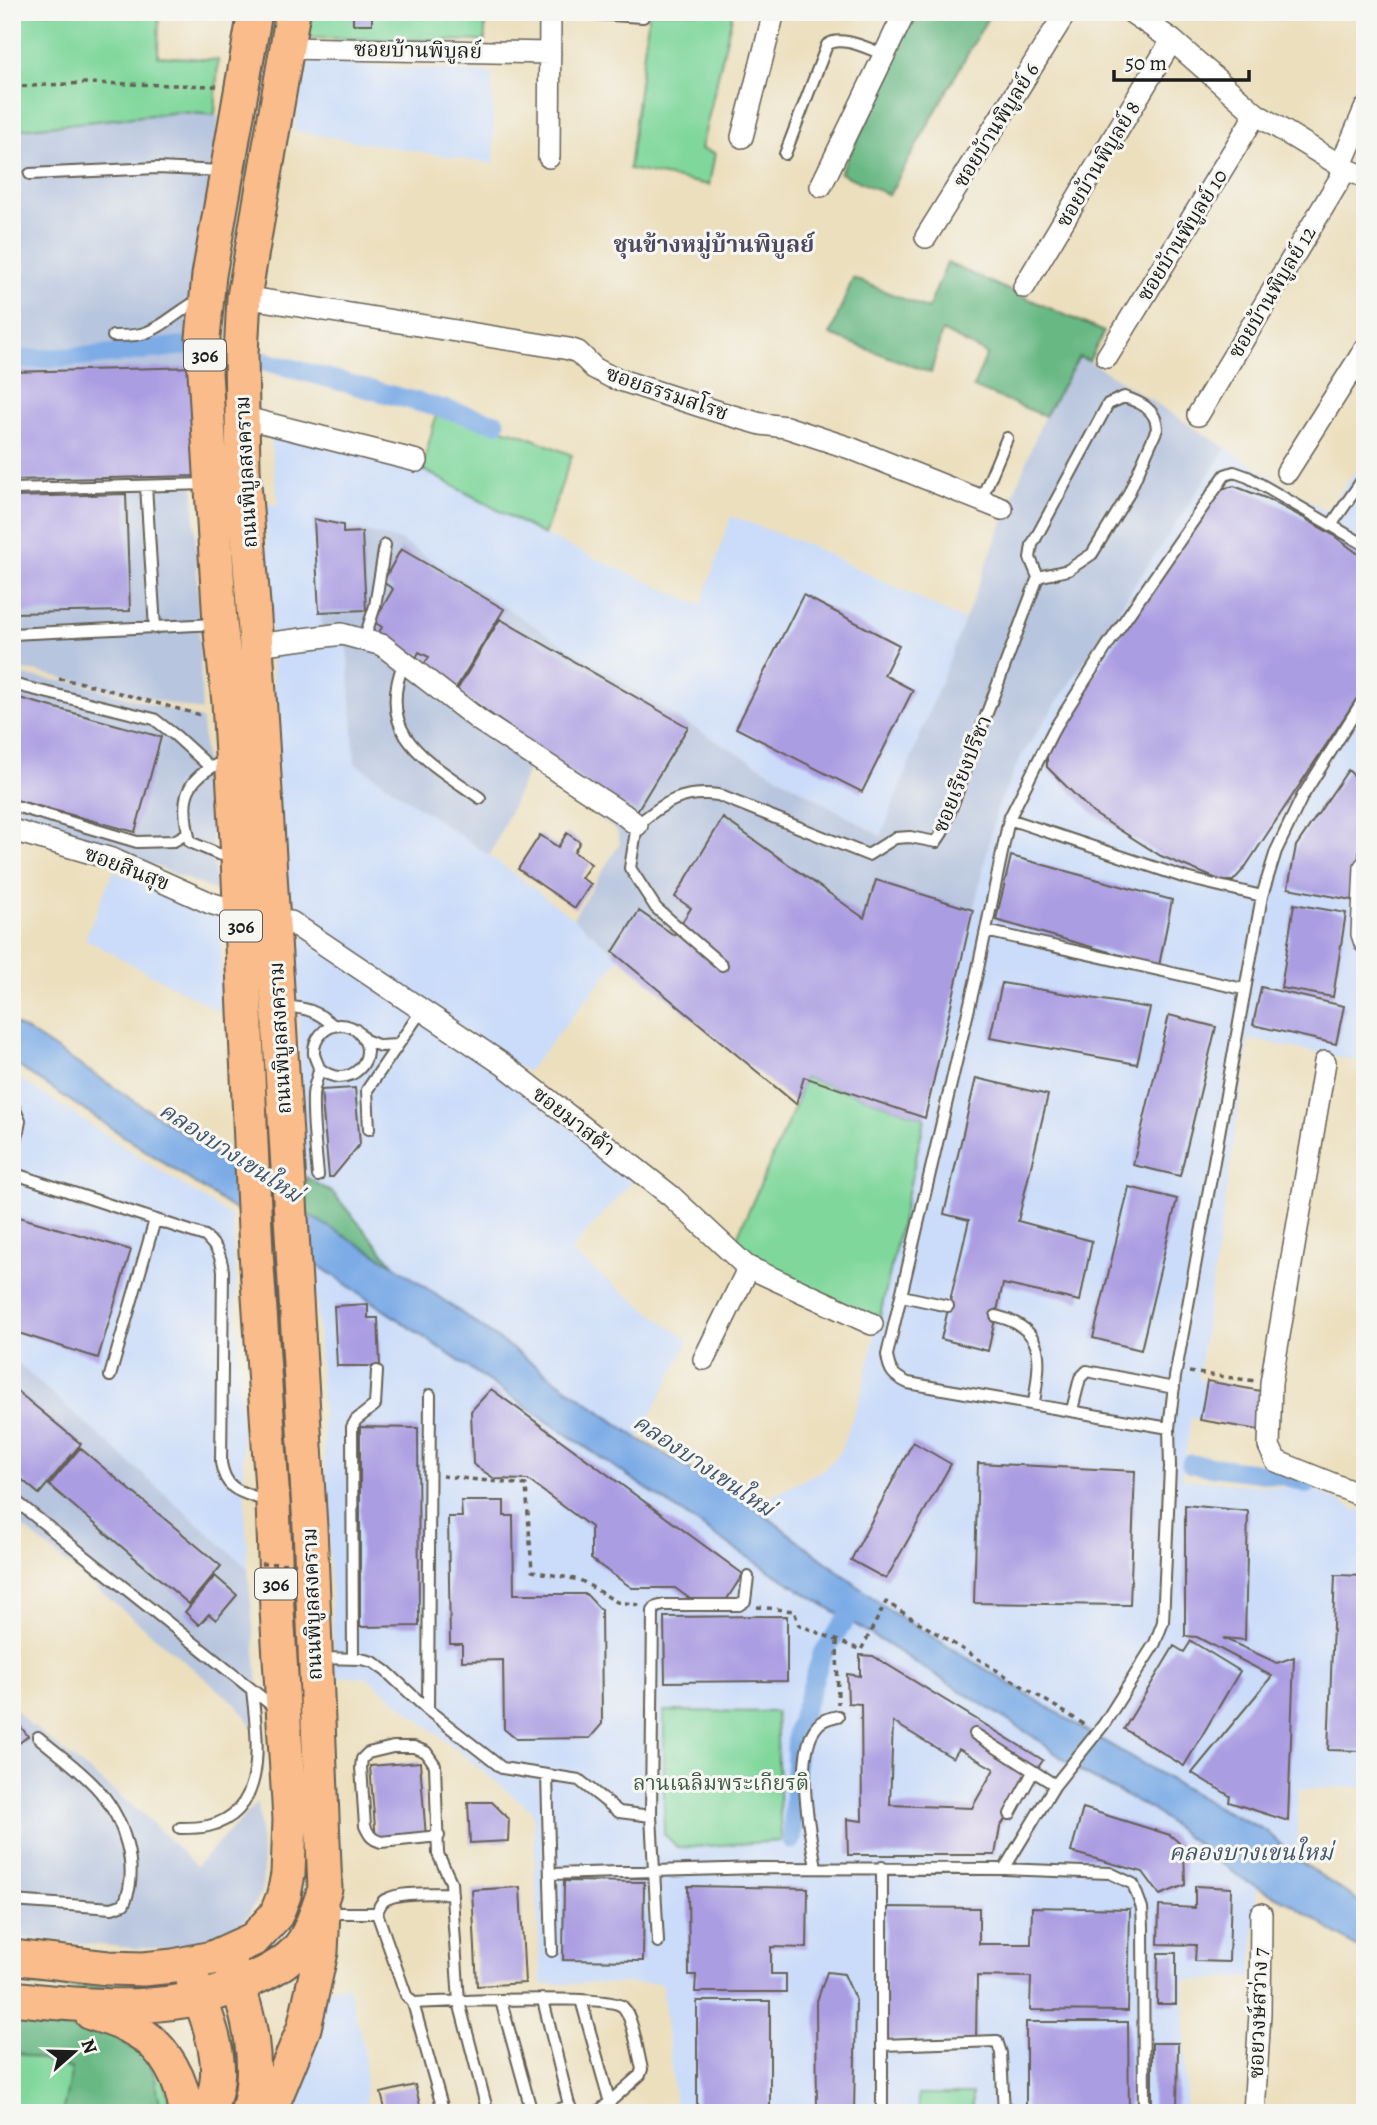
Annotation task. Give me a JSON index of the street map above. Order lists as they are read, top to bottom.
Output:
{
  "streets": {
    "main road": ["306", "ถนนพิบูลสงคราม"],
    "street": [
      "ซอยบ้านพิบูลย์",
      "ซอยบ้านพิบูลย์ 6",
      "ซอยบ้านพิบูลย์ 8",
      "ซอยบ้านพิบูลย์ 10",
      "ซอยบ้านพิบูลย์ 12",
      "ซอยธรรมสโรช",
      "ซอยสินสุข",
      "ซอยมาสด้า",
      "ซอยวงษ์สว่าง 7"
    ],
    "lane": ["ซอยเรียงปรีชา"]
  },
  "crossings": [
    ["ซอยบ้านพิบูลย์", "ถนนพิบูลสงคราม"],
    ["ซอยธรรมสโรช", "ถนนพิบูลสงคราม"],
    ["ถนนพิบูลสงคราม", "ซอยสินสุข"],
    ["ถนนพิบูลสงคราม", "ซอยมาสด้า"]
  ],
  "districts": ["ชุนข้างหมู่บ้านพิบูลย์"],
  "water": ["คลองบางเขนใหม่"],
  "parks": ["ลานเฉลิมพระเกียรติ"],
  "scale_bar": "50 m",
  "north": "right"
}
